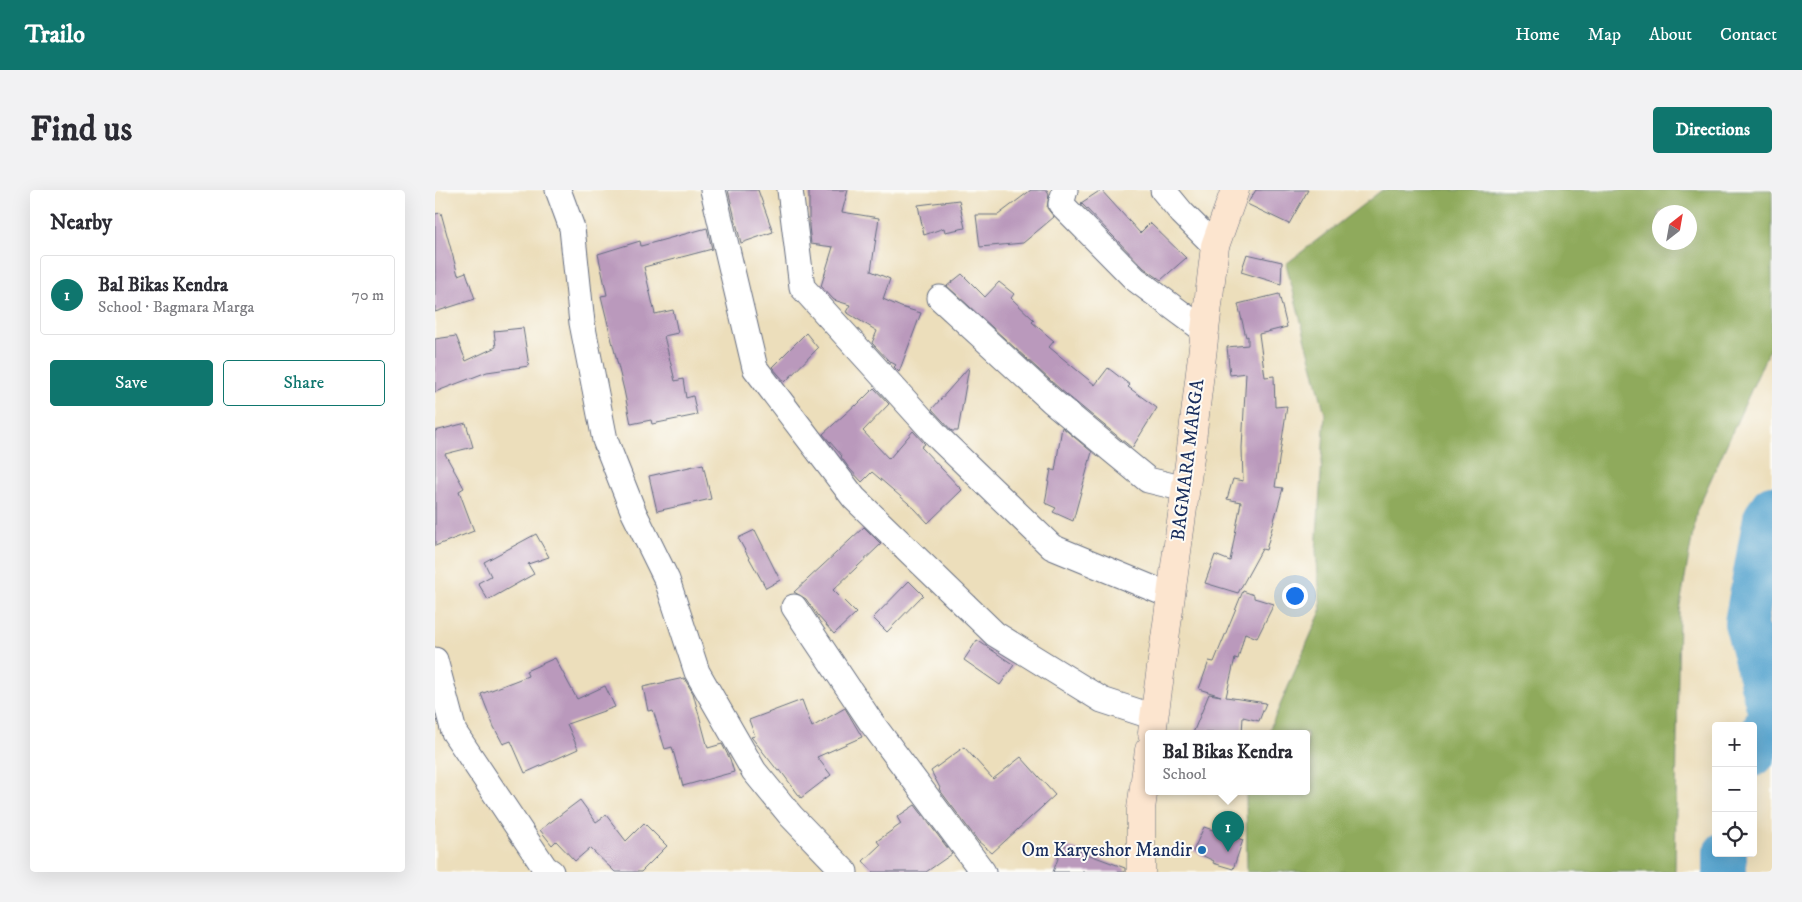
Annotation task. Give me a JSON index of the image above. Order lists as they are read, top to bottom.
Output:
{
  "streets": {
    "main road": ["BAGMARA MARGA"]
  },
  "places": ["Om Karyeshor Mandir"],
  "north": "top right",
  "page": {
    "header": "Trailo",
    "nav": [
      "Home",
      "Map",
      "About",
      "Contact"
    ],
    "buttons": [
      "Directions",
      ["Save", "Share"]
    ],
    "title": "Find us",
    "heading": "Nearby",
    "list": [
      {
        "mark": "1",
        "name": "Bal Bikas Kendra",
        "note": "School · Bagmara Marga",
        "value": "70 m"
      }
    ],
    "map_buttons": ["+", "−"],
    "popup": ["Bal Bikas Kendra", "School"],
    "pins": "1"
  }
}
